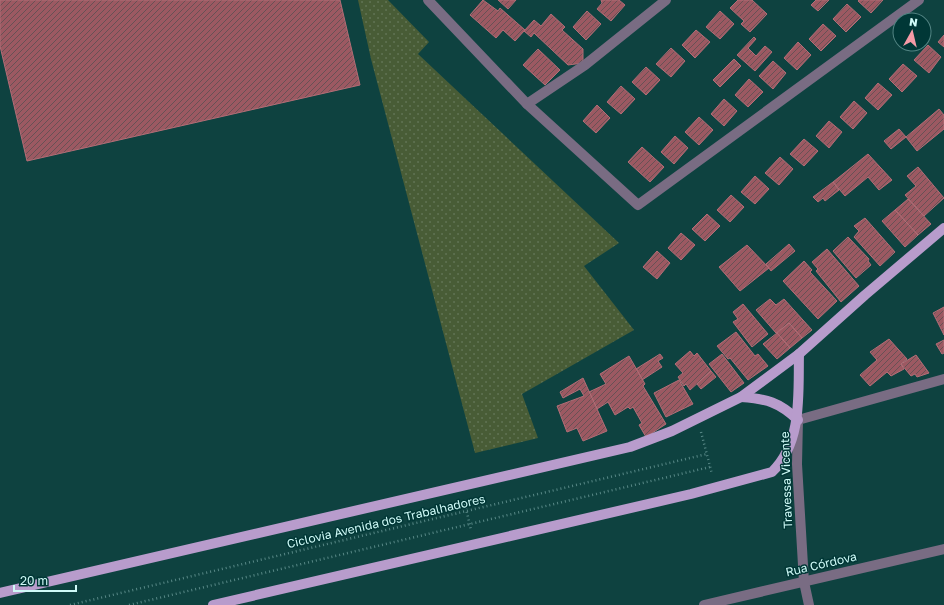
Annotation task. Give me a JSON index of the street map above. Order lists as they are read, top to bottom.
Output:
{
  "streets": {
    "main road": ["Travessa Vicente"],
    "street": ["Rua Córdova"],
    "path": ["Ciclovia Avenida dos Trabalhadores"]
  },
  "crossings": [
    ["Travessa Vicente", "Ciclovia Avenida dos Trabalhadores"],
    ["Travessa Vicente", "Rua Córdova"]
  ],
  "scale_bar": "20 m",
  "north": "top"
}
